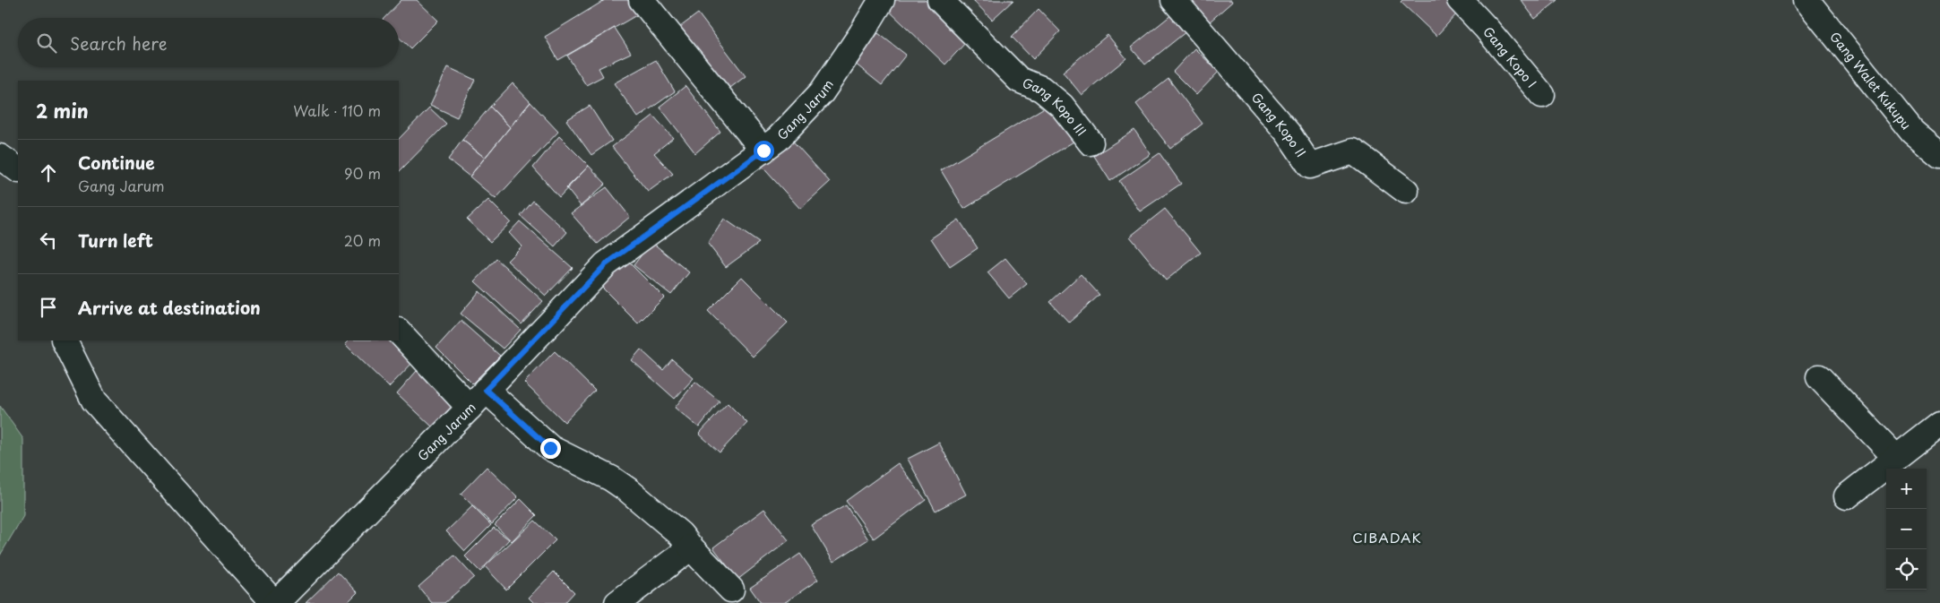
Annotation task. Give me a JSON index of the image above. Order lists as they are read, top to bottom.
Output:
{
  "streets": {
    "street": [
      "Gang Kopo I",
      "Gang Walet Kukupu",
      "Gang Jarum",
      "Gang Kopo III",
      "Gang Kopo II"
    ]
  },
  "districts": ["CIBADAK"],
  "page": {
    "search": "Search here",
    "heading": ["2 min", "Walk · 110 m"],
    "list": [
      ["Continue", "Gang Jarum", "90 m"],
      ["Turn left", "20 m"],
      "Arrive at destination"
    ],
    "map_buttons": ["+", "−"]
  }
}
